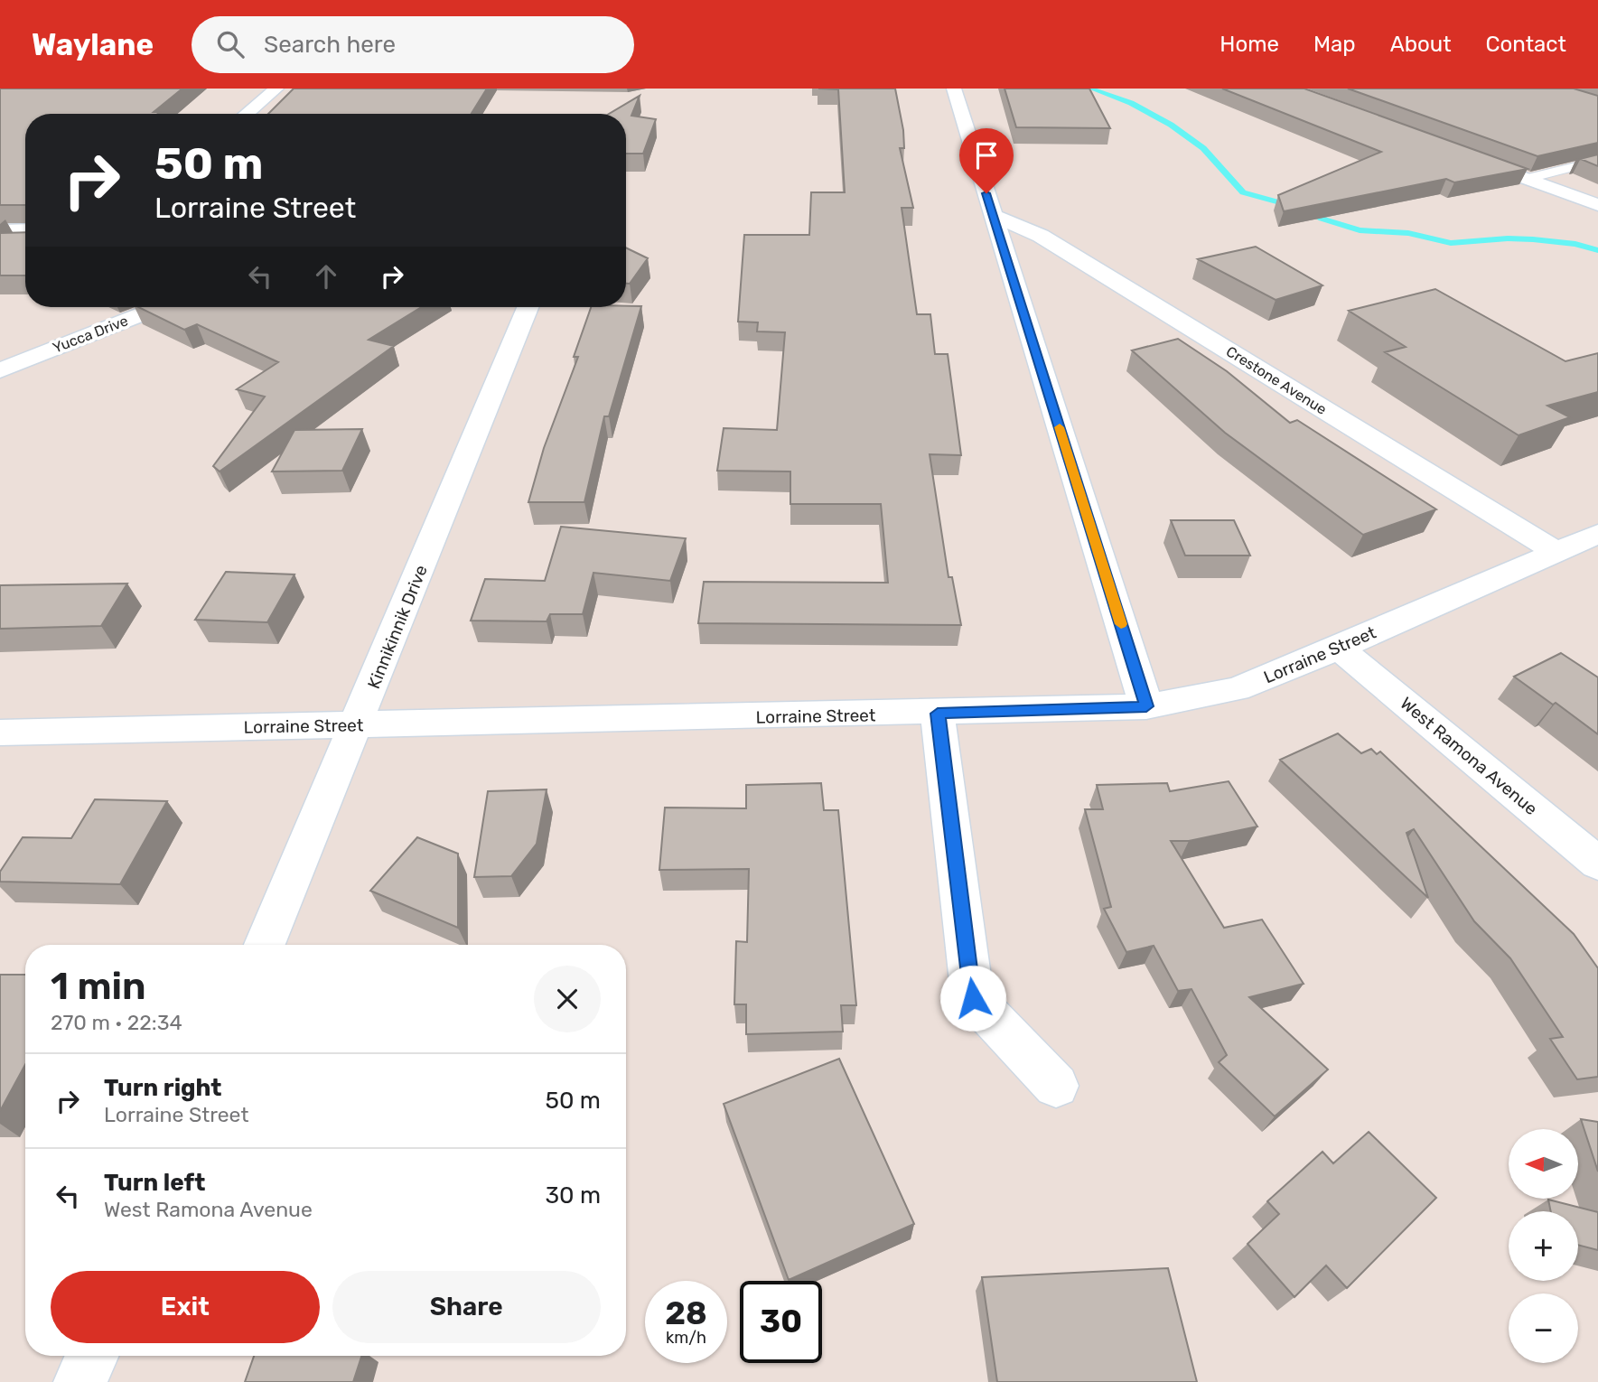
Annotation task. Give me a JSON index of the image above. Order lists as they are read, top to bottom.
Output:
{
  "streets": {
    "street": [
      "Yucca Drive",
      "Crestone Avenue",
      "Kinnikinnik Drive",
      "Lorraine Street",
      "West Ramona Avenue"
    ]
  },
  "crossings": [
    ["Crestone Avenue", "Lorraine Street"],
    ["Kinnikinnik Drive", "Lorraine Street"],
    ["Lorraine Street", "West Ramona Avenue"]
  ],
  "north": "left",
  "page": {
    "header": "Waylane",
    "search": "Search here",
    "nav": [
      "Home",
      "Map",
      "About",
      "Contact"
    ],
    "turn": ["50 m", "Lorraine Street"],
    "heading": ["1 min", "270 m · 22:34"],
    "list": [
      {
        "name": "Turn right",
        "note": "Lorraine Street",
        "value": "50 m"
      },
      {
        "name": "Turn left",
        "note": "West Ramona Avenue",
        "value": "30 m"
      }
    ],
    "map_buttons": ["+", "−"],
    "buttons": ["Exit", "Share"],
    "speed": "28 km/h",
    "limit": "30"
  }
}
